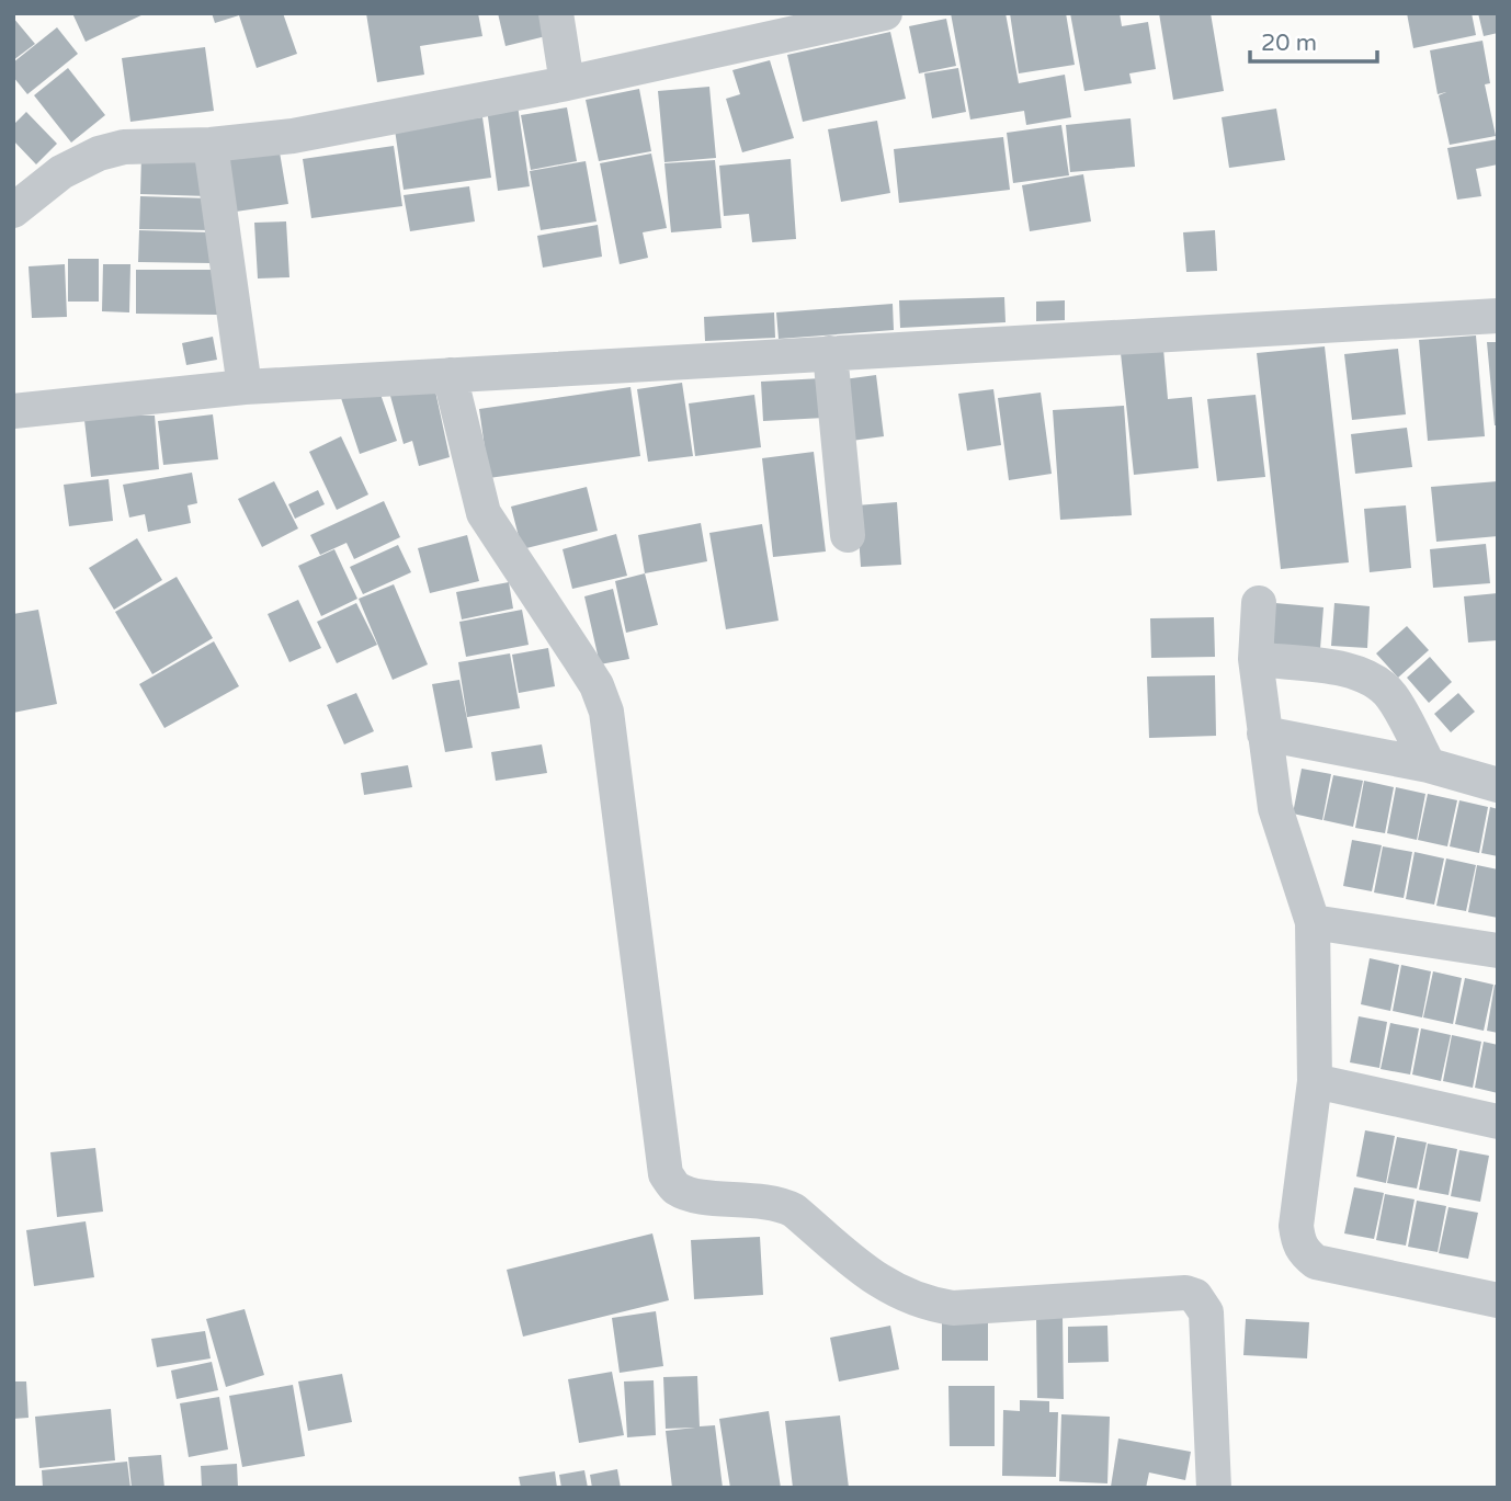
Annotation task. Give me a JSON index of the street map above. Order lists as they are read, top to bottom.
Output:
{
  "scale_bar": "20 m"
}
